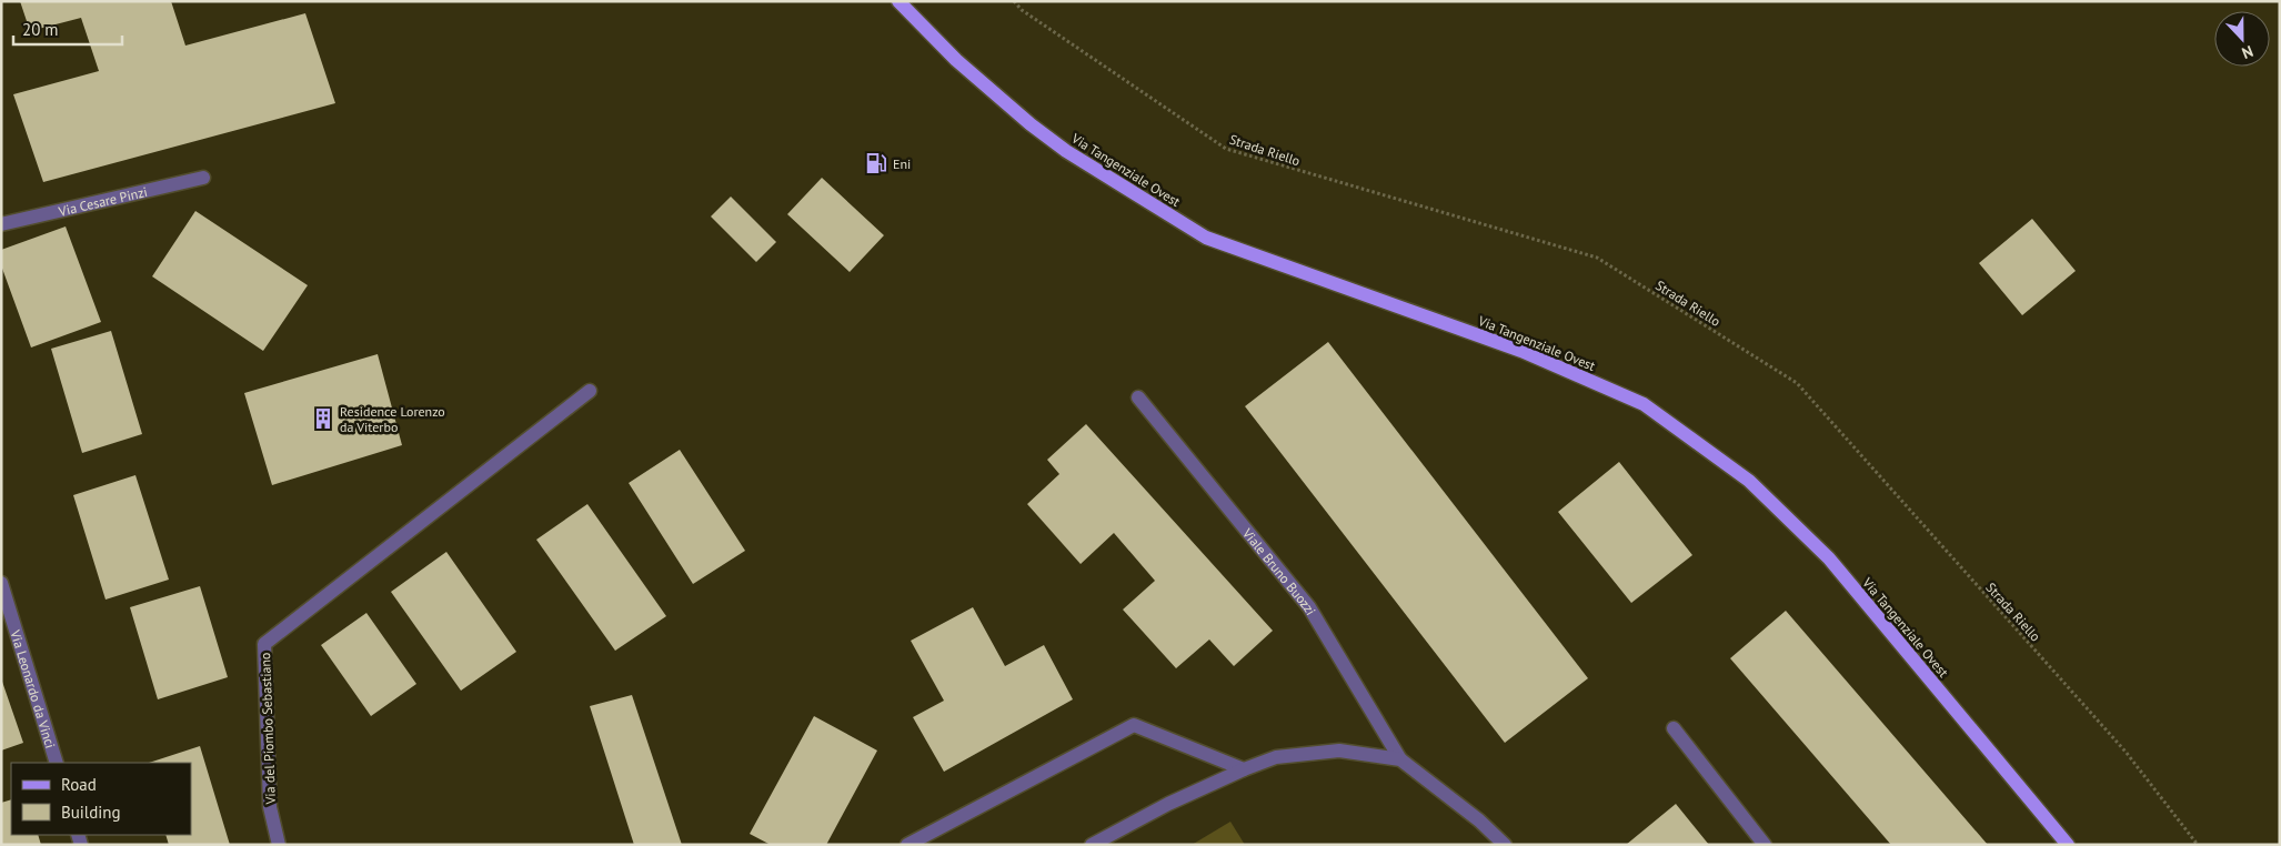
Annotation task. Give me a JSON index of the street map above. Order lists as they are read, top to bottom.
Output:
{
  "streets": {
    "main road": ["Via Tangenziale Ovest"],
    "street": [
      "Via Cesare Pinzi",
      "Viale Bruno Buozzi",
      "Via Leonardo da Vinci",
      "Via del Piombo Sebastiano"
    ],
    "path": ["Strada Riello"]
  },
  "places": {
    "fuel station": ["Eni"],
    "building": ["Residence Lorenzo da Viterbo"]
  },
  "legend": ["Road", "Building"],
  "scale_bar": "20 m",
  "north": "bottom"
}
